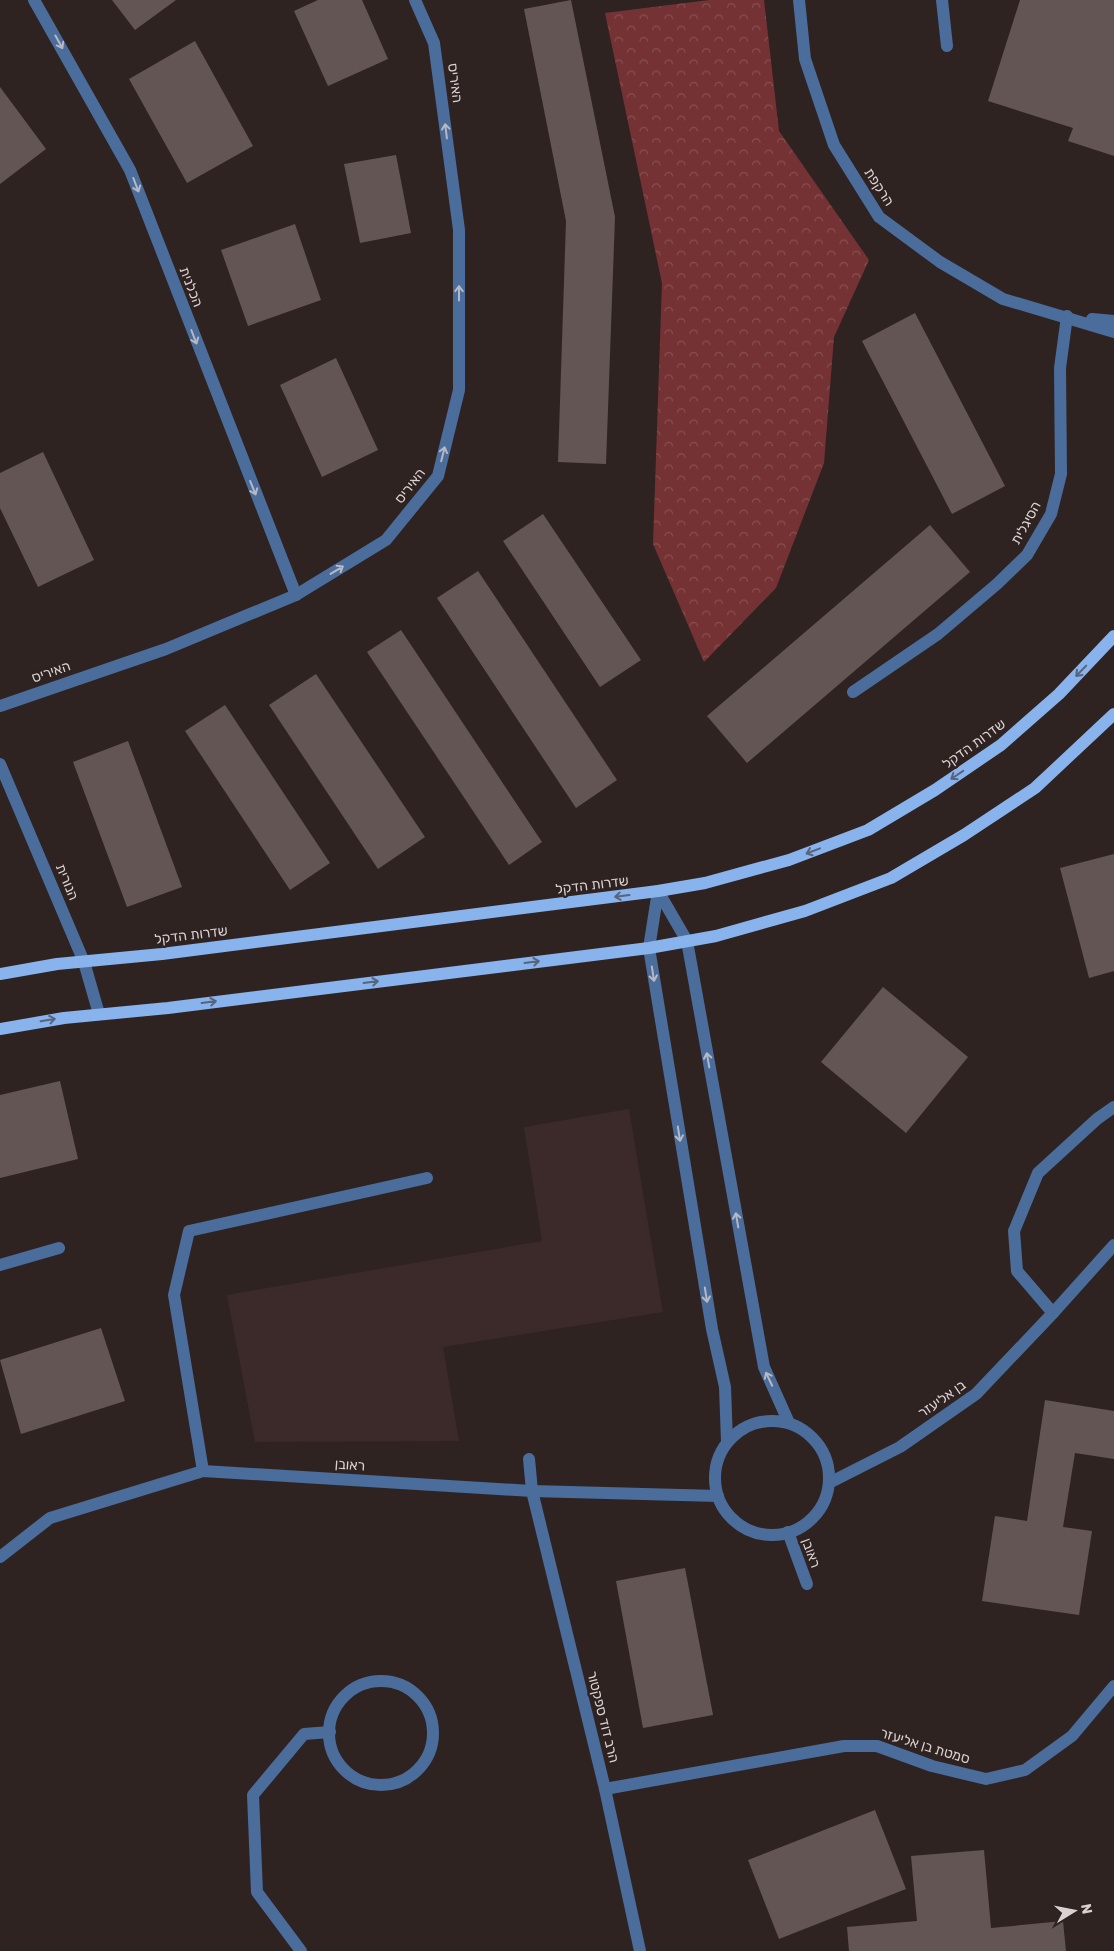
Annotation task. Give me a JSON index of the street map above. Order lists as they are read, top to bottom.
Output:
{
  "streets": {
    "main road": ["שדרות הדקל"],
    "street": [
      "האיריס",
      "הרקפת",
      "הכלנית",
      "הסיגלית",
      "הנורית",
      "בן אליעזר",
      "ראובן",
      "הרב דוד ספקטור",
      "סמטת בן אליעזר"
    ]
  },
  "crossings": [
    ["האיריס", "הכלנית"],
    ["הרקפת", "הסיגלית"],
    ["שדרות הדקל", "הנורית"],
    ["בן אליעזר", "ראובן"],
    ["ראובן", "הרב דוד ספקטור"],
    ["הרב דוד ספקטור", "סמטת בן אליעזר"]
  ],
  "one_way": ["האיריס", "הכלנית"],
  "north": "right"
}
